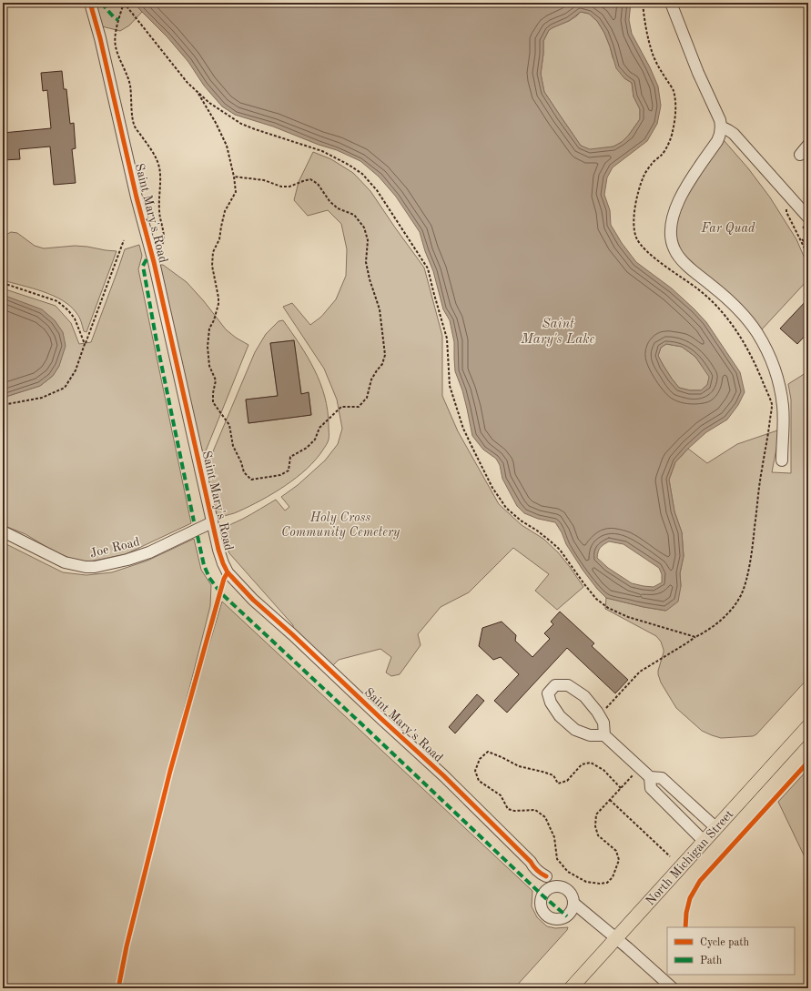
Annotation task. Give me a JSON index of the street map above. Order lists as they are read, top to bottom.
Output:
{
  "streets": {
    "main road": ["North Michigan Street"],
    "street": ["Saint Mary's Road", "Joe Road"]
  },
  "crossings": [
    ["Saint Mary's Road", "Joe Road"],
    ["Saint Mary's Road", "North Michigan Street"]
  ],
  "water": ["Saint Mary's Lake"],
  "parks": ["Far Quad", "Holy Cross Community Cemetery"],
  "legend": ["Cycle path", "Path"]
}
